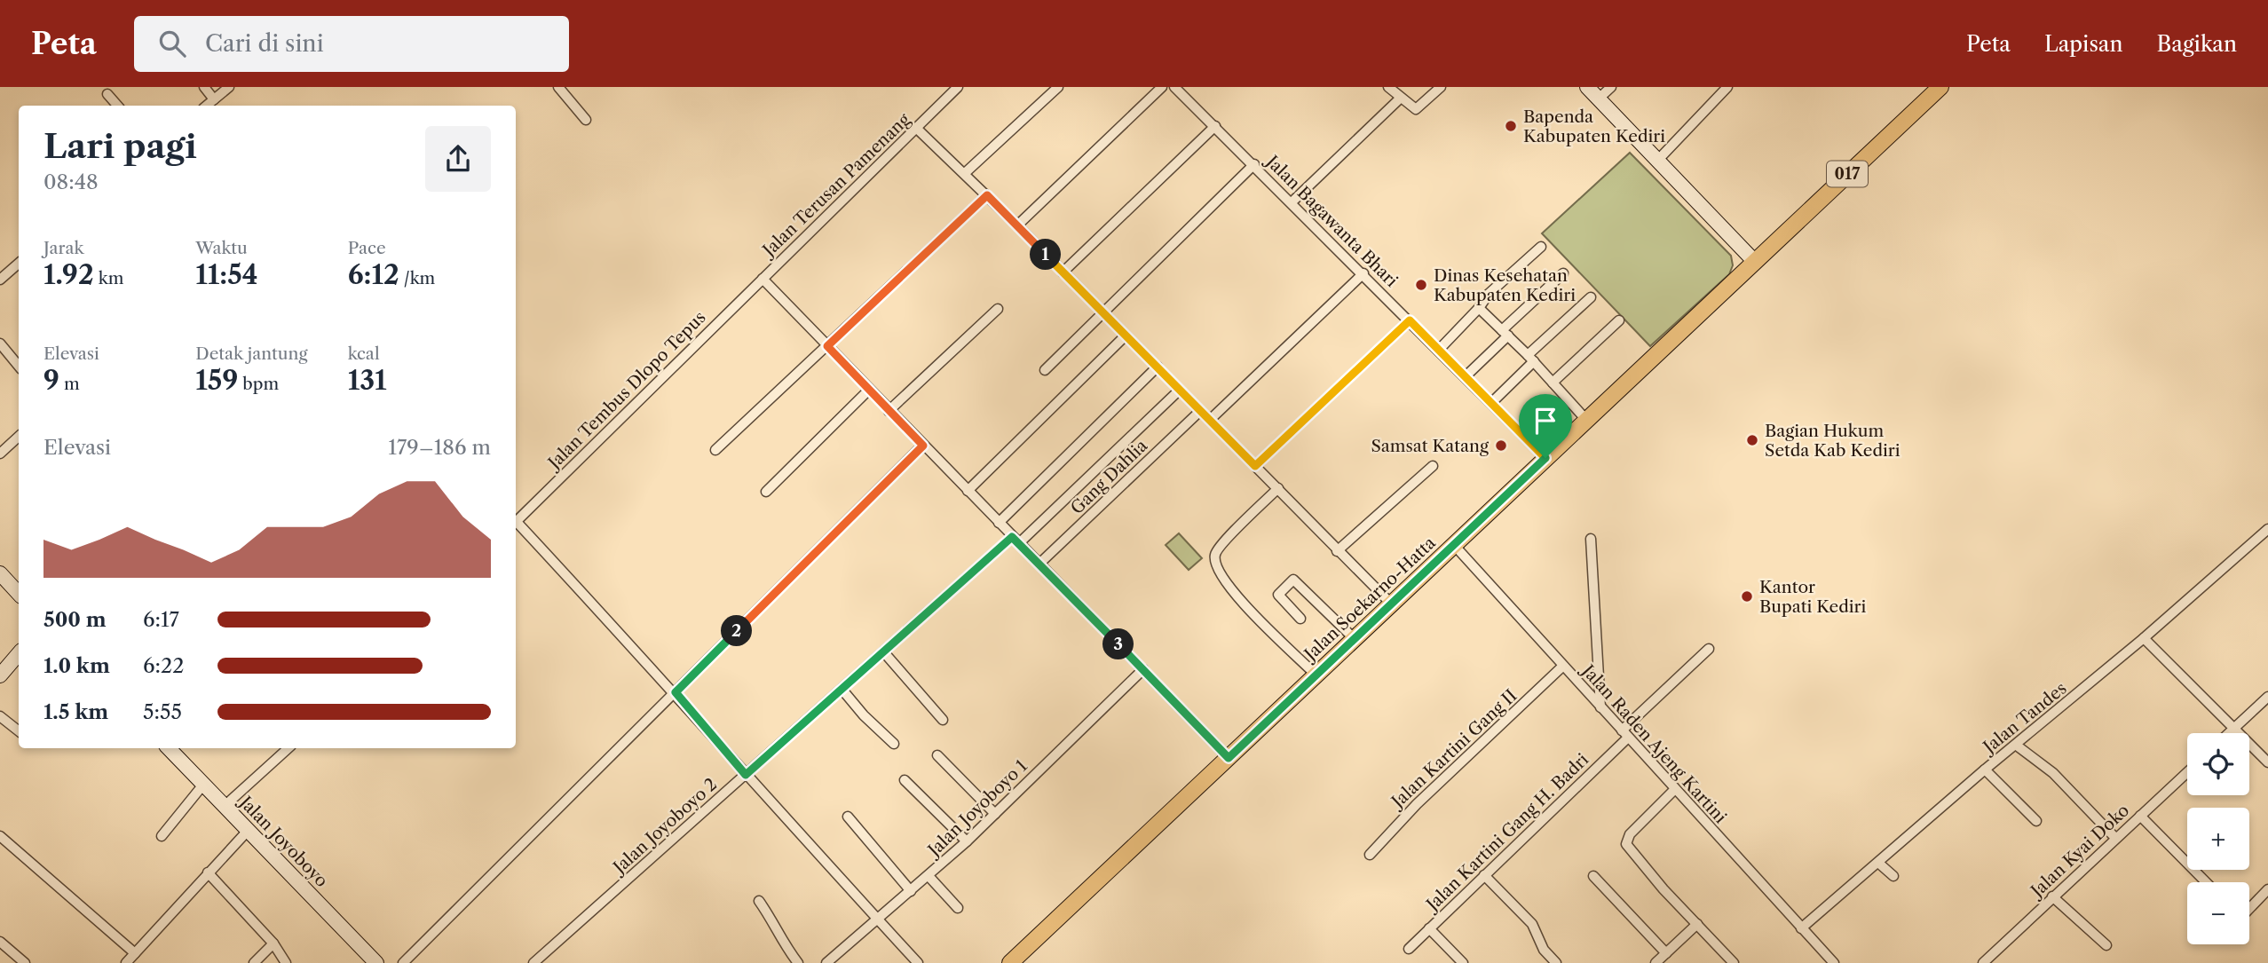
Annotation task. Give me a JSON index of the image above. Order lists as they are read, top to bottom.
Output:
{
  "streets": {
    "main road": ["017", "Jalan Soekarno-Hatta", "Jalan Joyoboyo"],
    "street": [
      "Jalan Terusan Pamenang",
      "Jalan Bagawanta Bhari",
      "Jalan Tembus Dlopo Tepus",
      "Gang Dahlia",
      "Jalan Tandes",
      "Jalan Raden Ajeng Kartini",
      "Jalan Kartini Gang II",
      "Jalan Joyoboyo 1",
      "Jalan Joyoboyo 2",
      "Jalan Kartini Gang H. Badri",
      "Jalan Kyai Doko"
    ]
  },
  "crossings": [
    ["017", "Jalan Soekarno-Hatta"],
    ["Jalan Terusan Pamenang", "Jalan Tembus Dlopo Tepus"],
    ["Jalan Bagawanta Bhari", "Jalan Soekarno-Hatta"],
    ["Jalan Soekarno-Hatta", "Jalan Raden Ajeng Kartini"],
    ["Jalan Tandes", "Jalan Raden Ajeng Kartini"],
    ["Jalan Raden Ajeng Kartini", "Jalan Kartini Gang II"],
    ["Jalan Raden Ajeng Kartini", "Jalan Kartini Gang H. Badri"]
  ],
  "places": [
    "Bapenda Kabupaten Kediri",
    "Dinas Kesehatan Kabupaten Kediri",
    "Bagian Hukum Setda Kab Kediri",
    "Samsat Katang",
    "Kantor Bupati Kediri"
  ],
  "page": {
    "header": "Peta",
    "search": "Cari di sini",
    "nav": ["Peta", "Lapisan", "Bagikan"],
    "heading": ["Lari pagi", "08:48"],
    "stats": [
      ["Jarak", "1.92 km"],
      ["Waktu", "11:54"],
      ["Pace", "6:12 /km"],
      ["Elevasi", "9 m"],
      ["Detak jantung", "159 bpm"],
      ["kcal", "131"]
    ],
    "pins": ["1", "2", "3"],
    "chart": ["Elevasi", "179–186 m"],
    "list": [
      {
        "name": "500 m",
        "note": "6:17"
      },
      {
        "name": "1.0 km",
        "note": "6:22"
      },
      {
        "name": "1.5 km",
        "note": "5:55"
      }
    ],
    "map_buttons": ["+", "−"]
  }
}
